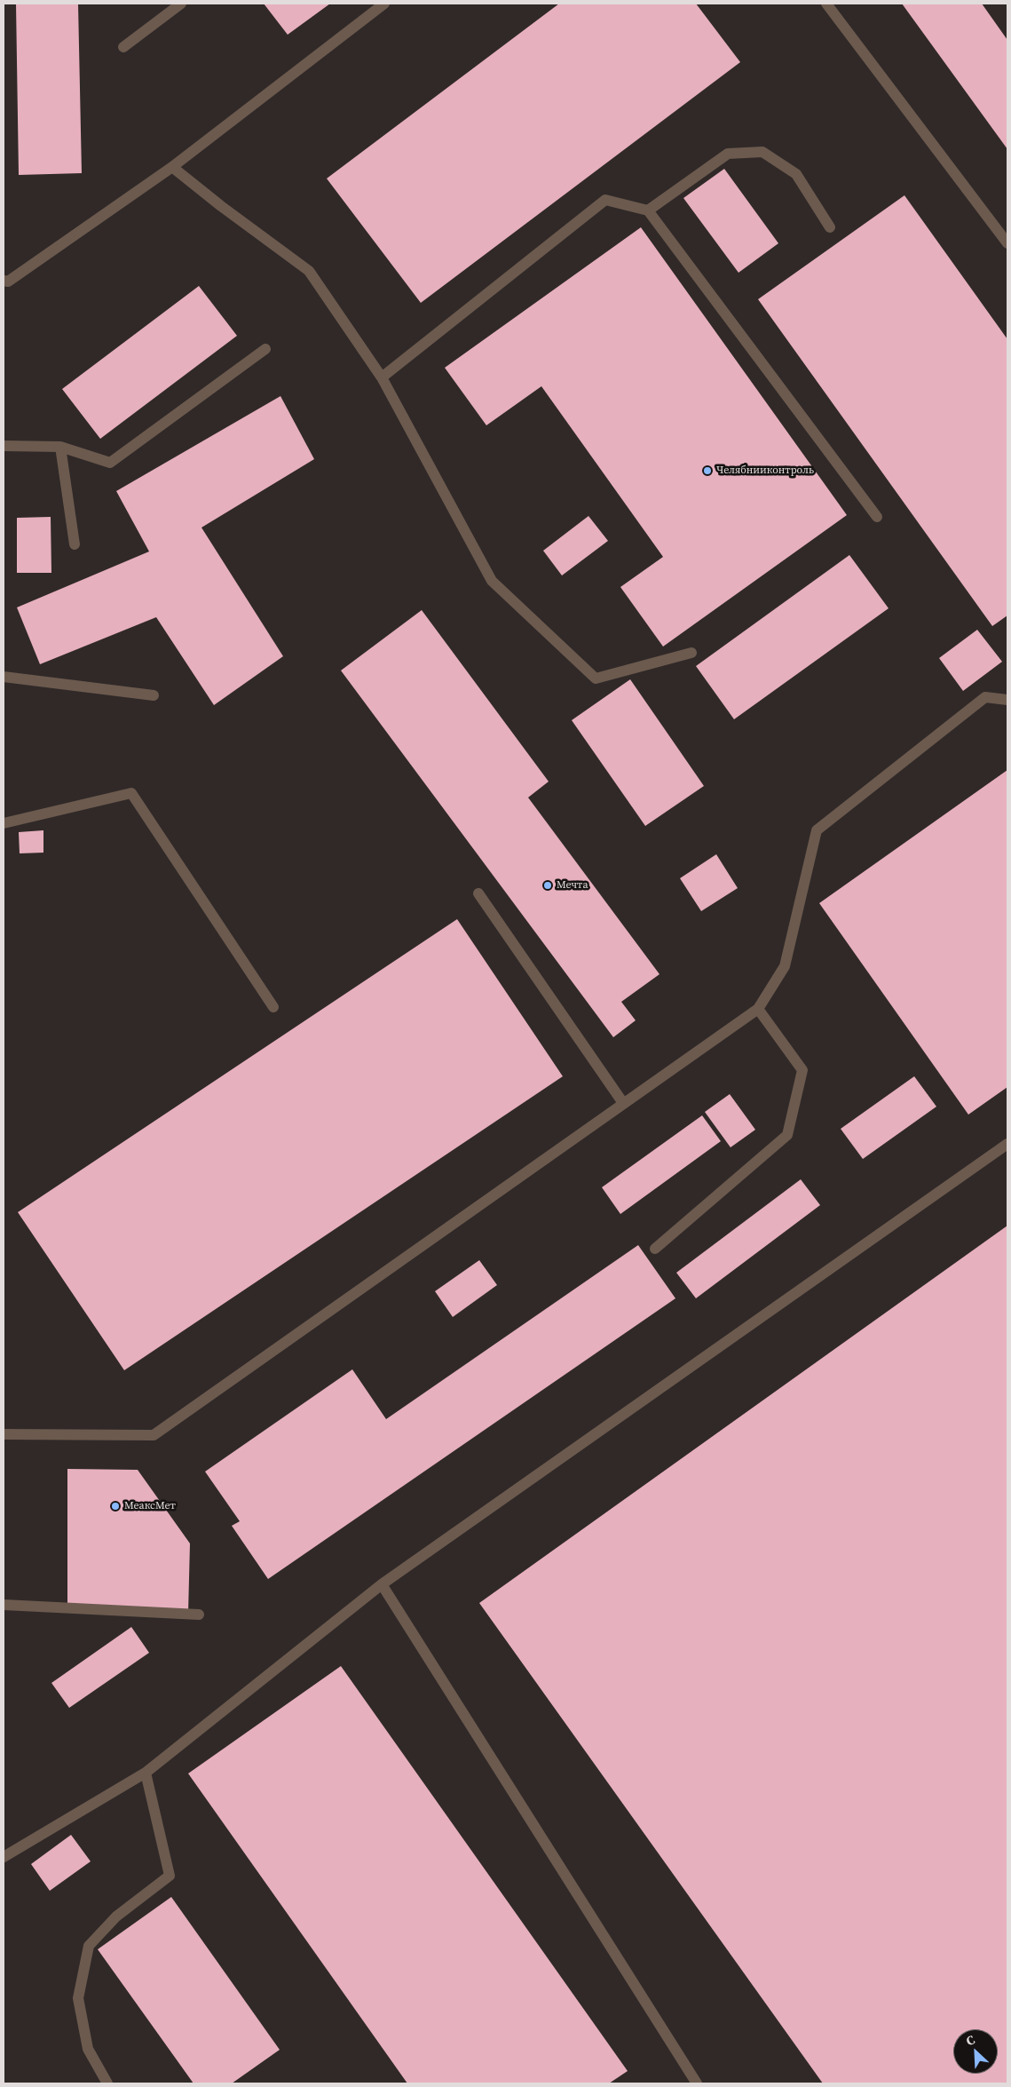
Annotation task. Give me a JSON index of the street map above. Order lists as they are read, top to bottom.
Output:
{
  "places": ["Челябнииконтроль", "Мечта", "МеаксМет"],
  "north": "top left"
}
